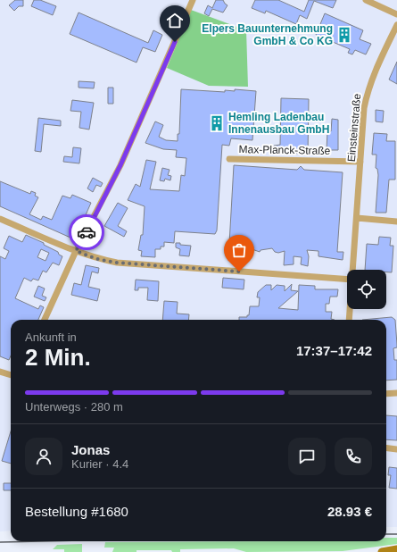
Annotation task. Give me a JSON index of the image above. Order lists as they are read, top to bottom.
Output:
{
  "streets": {
    "street": ["Einsteinstraße", "Max-Planck-Straße"]
  },
  "crossings": [
    ["Einsteinstraße", "Max-Planck-Straße"]
  ],
  "places": {
    "building": ["Elpers Bauunternehmung GmbH & Co KG", "Hemling Ladenbau Innenausbau GmbH"]
  },
  "page": {
    "heading": ["2 Min.", "Ankunft in", "17:37–17:42"],
    "panel": [
      "Jonas",
      "Kurier · 4.4",
      "Bestellung #1680",
      "28.93 €"
    ],
    "bar": "Unterwegs · 280 m"
  }
}
